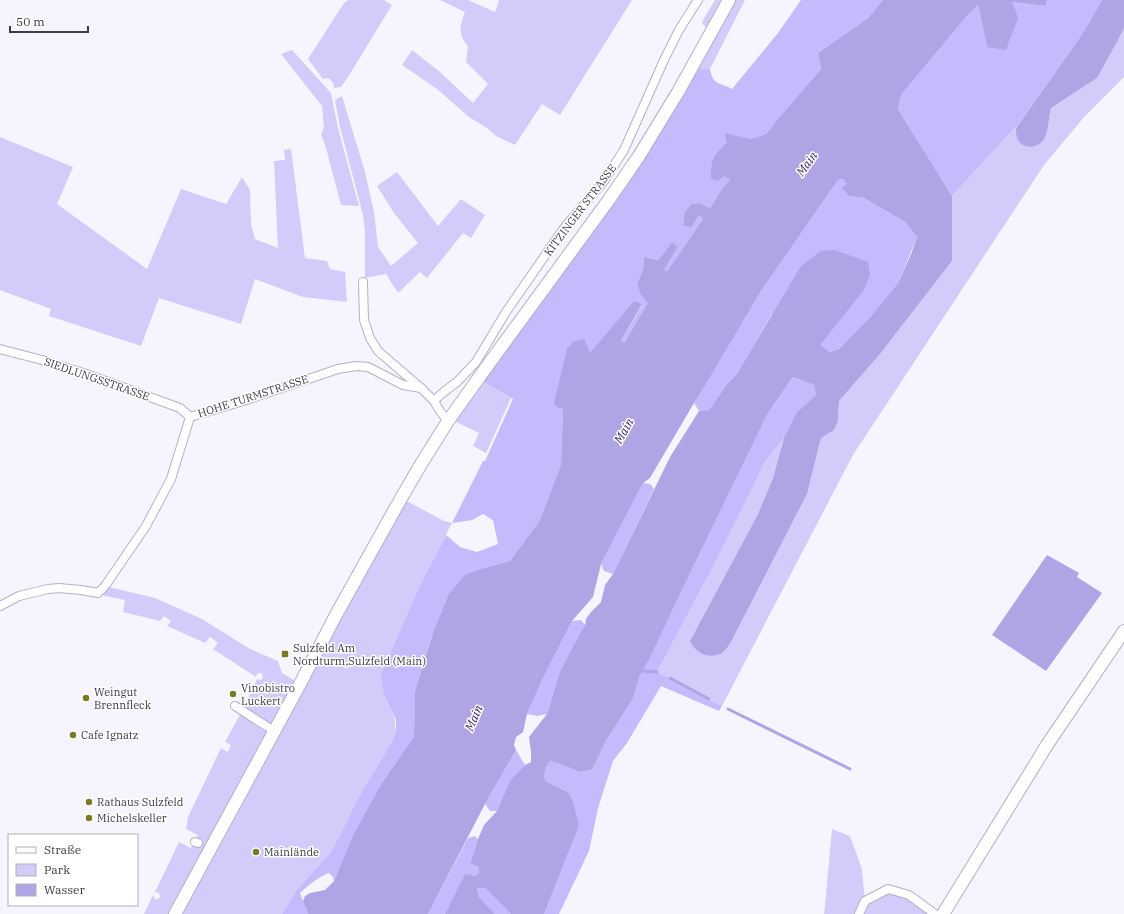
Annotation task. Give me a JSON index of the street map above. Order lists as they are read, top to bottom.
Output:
{
  "streets": {
    "street": ["KITZINGER STRASSE", "SIEDLUNGSSTRASSE", "HOHE TURMSTRASSE"]
  },
  "crossings": [
    ["SIEDLUNGSSTRASSE", "HOHE TURMSTRASSE"]
  ],
  "water": ["Main"],
  "places": {
    "transit": ["Sulzfeld Am Nordturm,Sulzfeld (Main)"],
    "other": [
      "Vinobistro Luckert",
      "Weingut Brennfleck",
      "Cafe Ignatz",
      "Rathaus Sulzfeld",
      "Michelskeller",
      "Mainlände"
    ]
  },
  "legend": ["Straße", "Park", "Wasser"],
  "scale_bar": "50 m"
}
